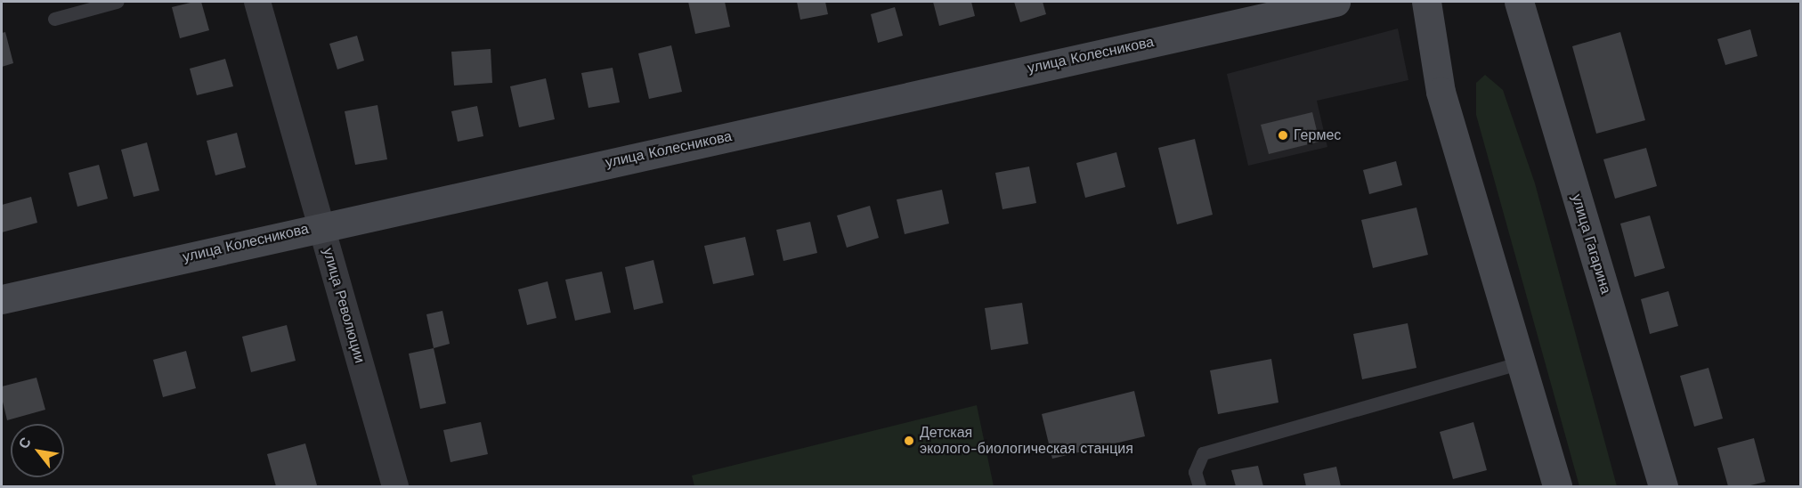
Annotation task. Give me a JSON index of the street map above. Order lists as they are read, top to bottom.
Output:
{
  "streets": {
    "street": ["улица Колесникова", "улица Гагарина", "улица Революции"]
  },
  "crossings": [
    ["улица Колесникова", "улица Революции"]
  ],
  "places": ["Гермес", "Детская эколого-биологическая станция"],
  "north": "top left"
}
